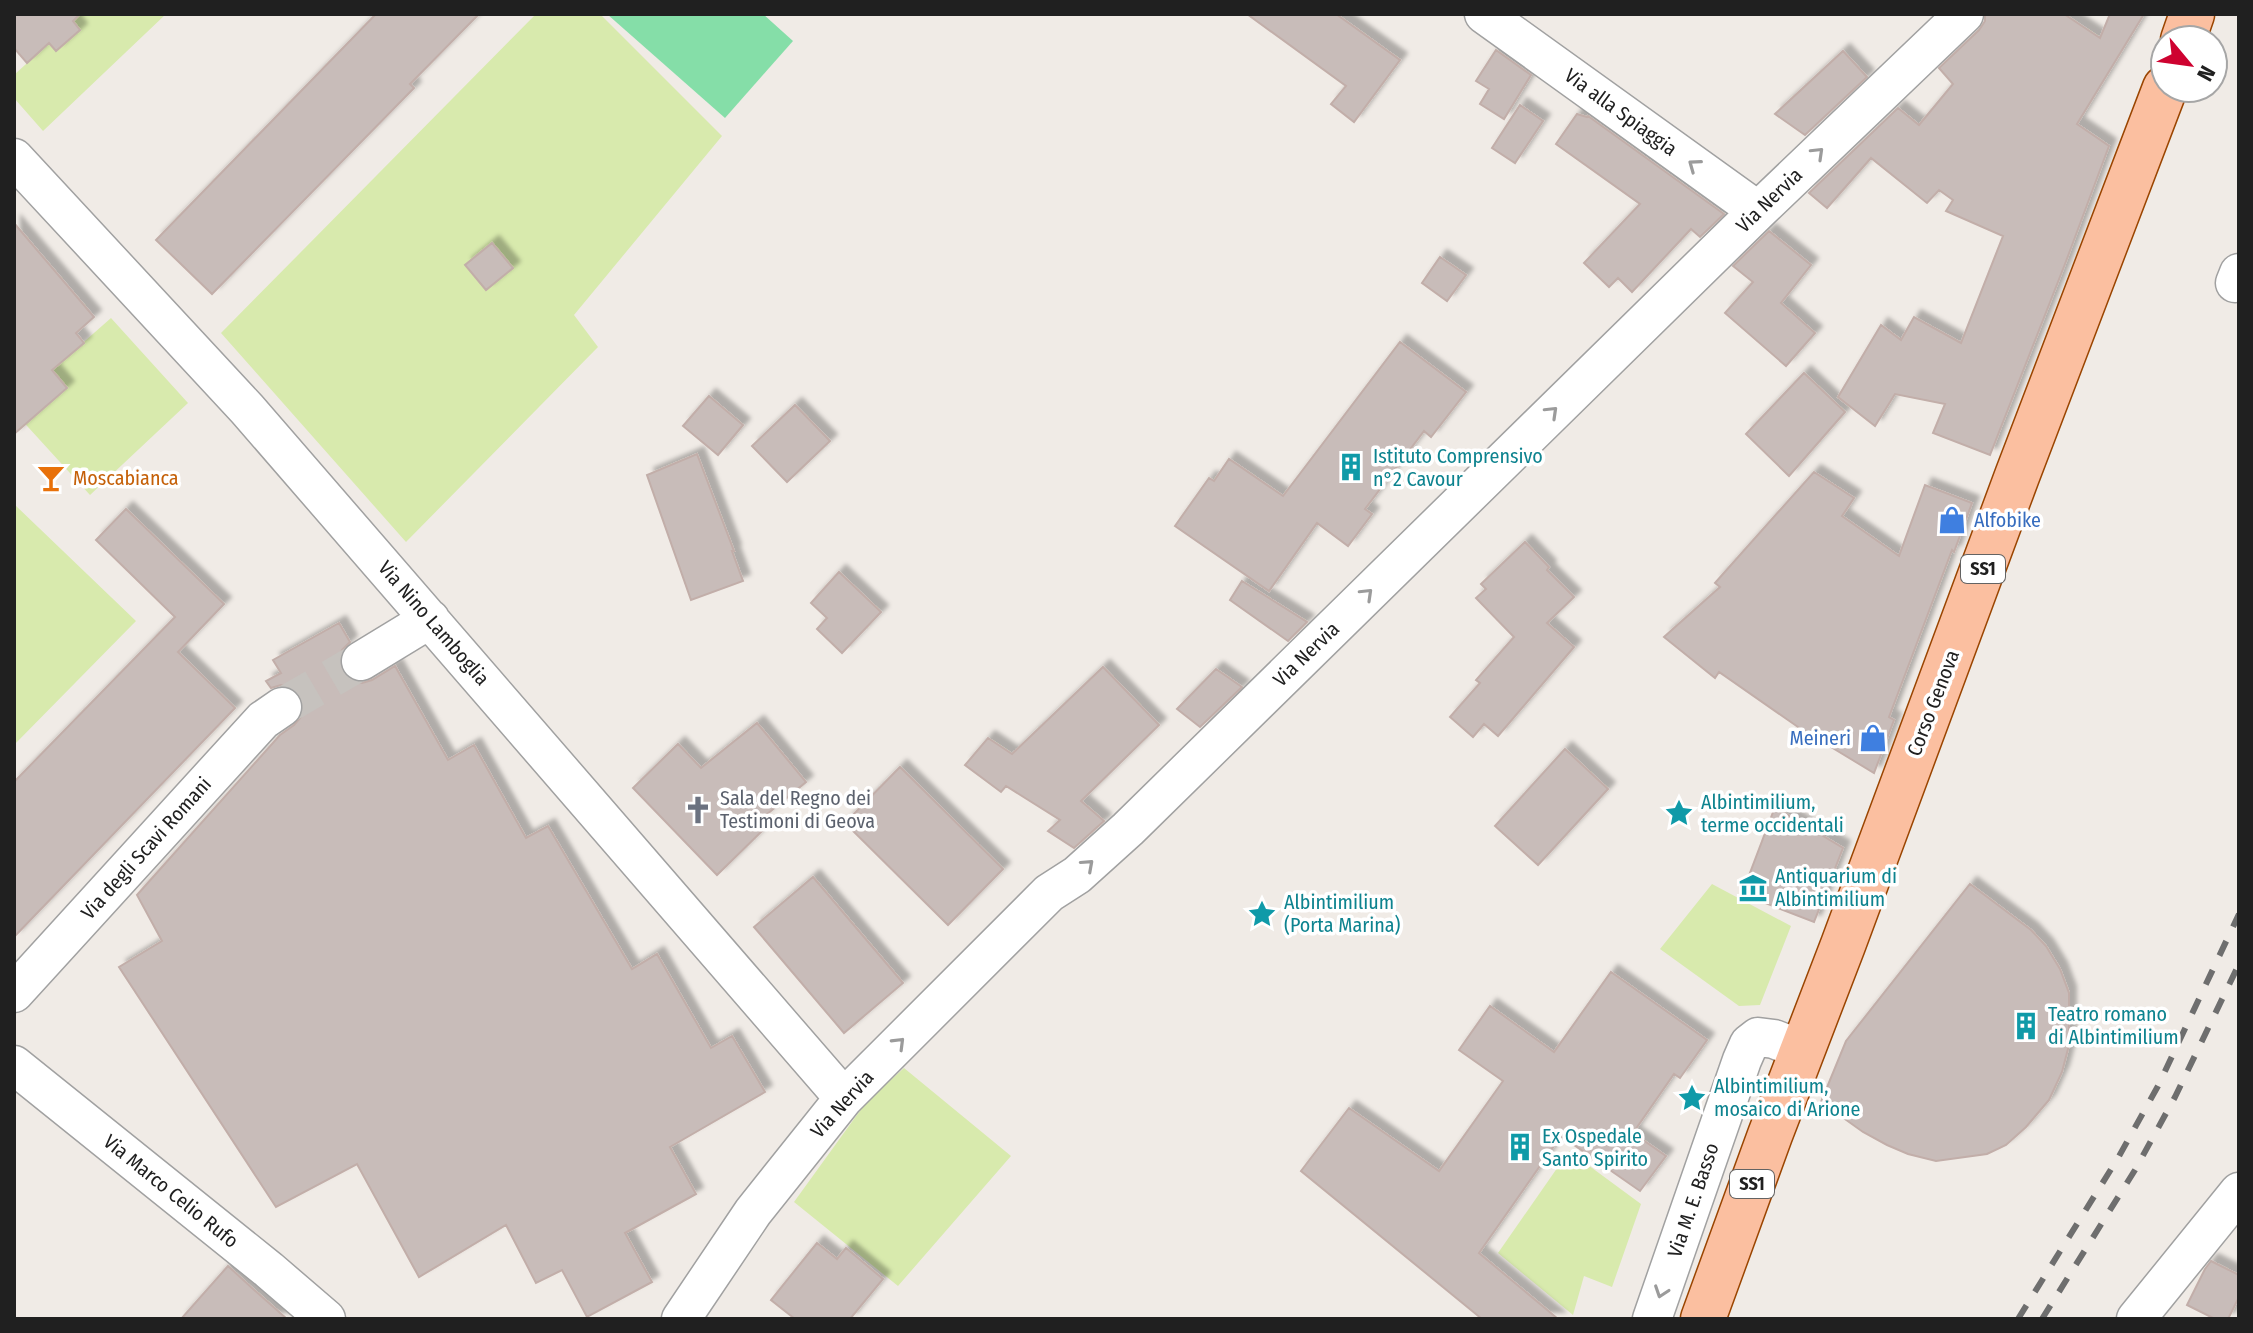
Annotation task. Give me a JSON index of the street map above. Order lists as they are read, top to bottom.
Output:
{
  "streets": {
    "main road": ["SS1", "Corso Genova"],
    "street": [
      "Via alla Spiaggia",
      "Via Nervia",
      "Via Nino Lamboglia",
      "Via degli Scavi Romani",
      "Via Marco Celio Rufo",
      "Via M. E. Basso"
    ]
  },
  "crossings": [
    ["Via alla Spiaggia", "Via Nervia"],
    ["Via Nervia", "Via Nino Lamboglia"],
    ["Corso Genova", "Via M. E. Basso"]
  ],
  "one_way": ["Via alla Spiaggia", "Via Nervia", "Via M. E. Basso"],
  "places": {
    "building": ["Istituto Comprensivo n°2 Cavour", "Teatro romano di Albintimilium", "Ex Ospedale Santo Spirito"],
    "bar": ["Moscabianca"],
    "shop": ["Alfobike", "Meineri"],
    "church": ["Sala del Regno dei Testimoni di Geova"],
    "place": ["Albintimilium, terme occidentali", "Albintimilium (Porta Marina)", "Albintimilium, mosaico di Arione"],
    "museum": ["Antiquarium di Albintimilium"]
  },
  "north": "bottom right"
}
